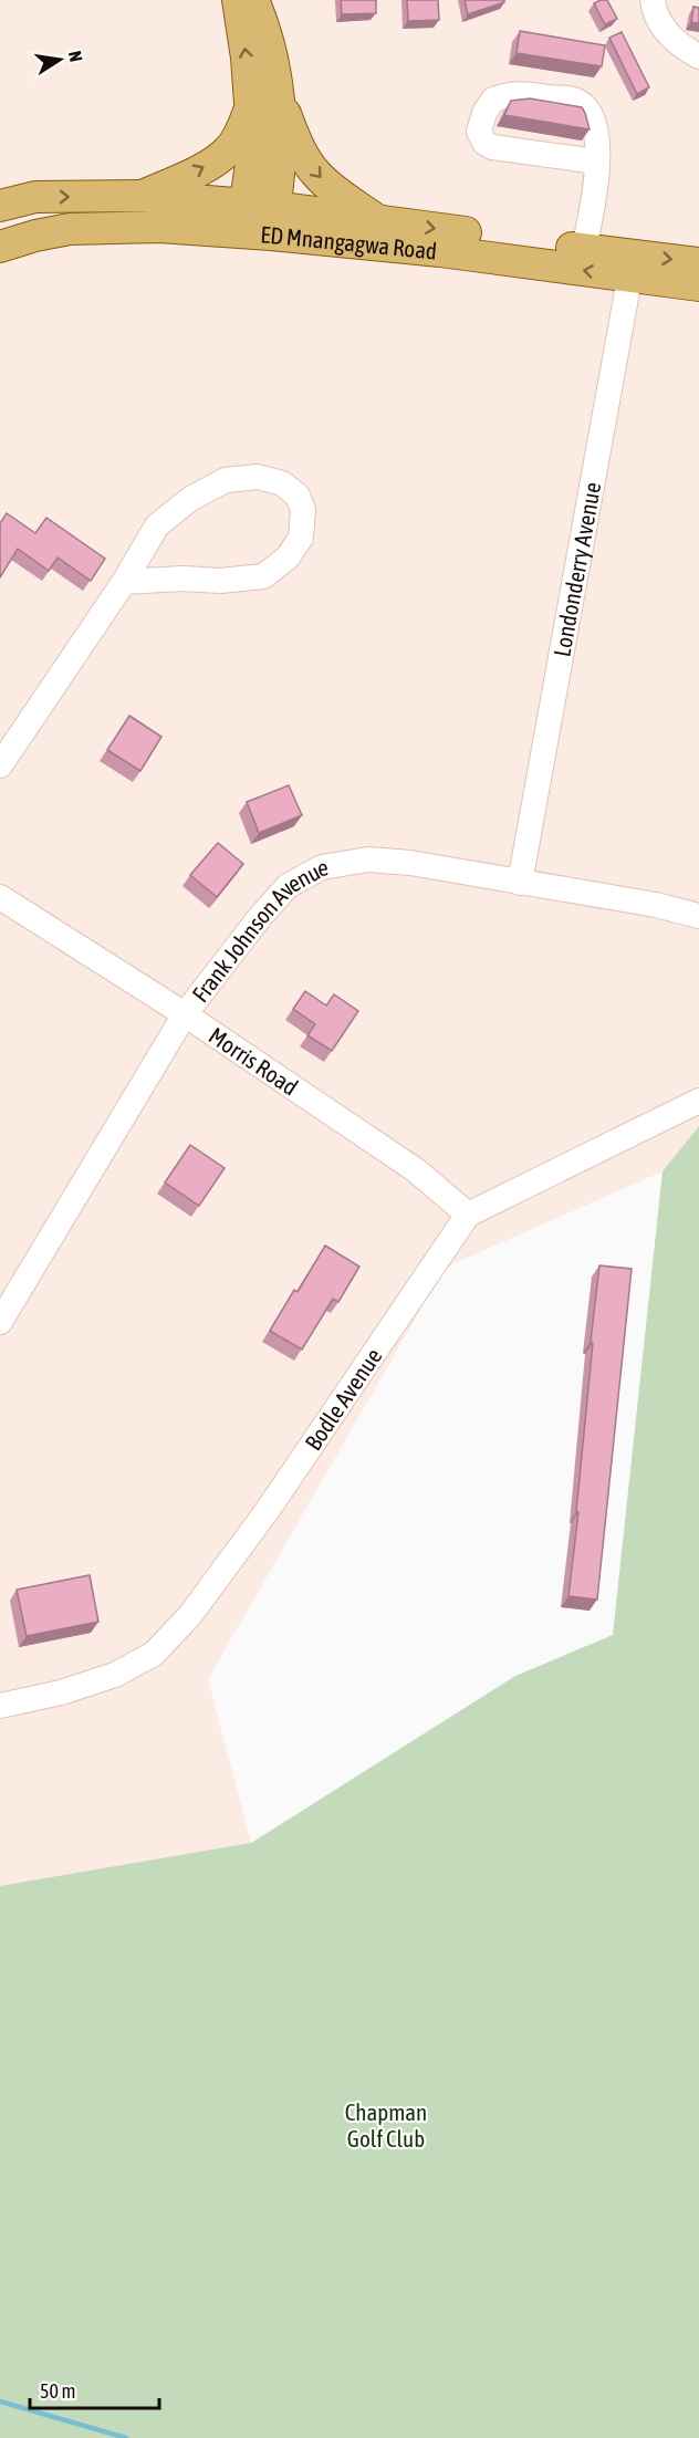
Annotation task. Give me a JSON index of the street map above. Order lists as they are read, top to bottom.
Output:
{
  "streets": {
    "main road": ["ED Mnangagwa Road"],
    "street": [
      "Londonderry Avenue",
      "Frank Johnson Avenue",
      "Morris Road",
      "Bodle Avenue"
    ]
  },
  "crossings": [
    ["ED Mnangagwa Road", "Londonderry Avenue"],
    ["Londonderry Avenue", "Frank Johnson Avenue"],
    ["Frank Johnson Avenue", "Morris Road"],
    ["Morris Road", "Bodle Avenue"]
  ],
  "parks": ["Chapman Golf Club"],
  "scale_bar": "50 m",
  "north": "right"
}
